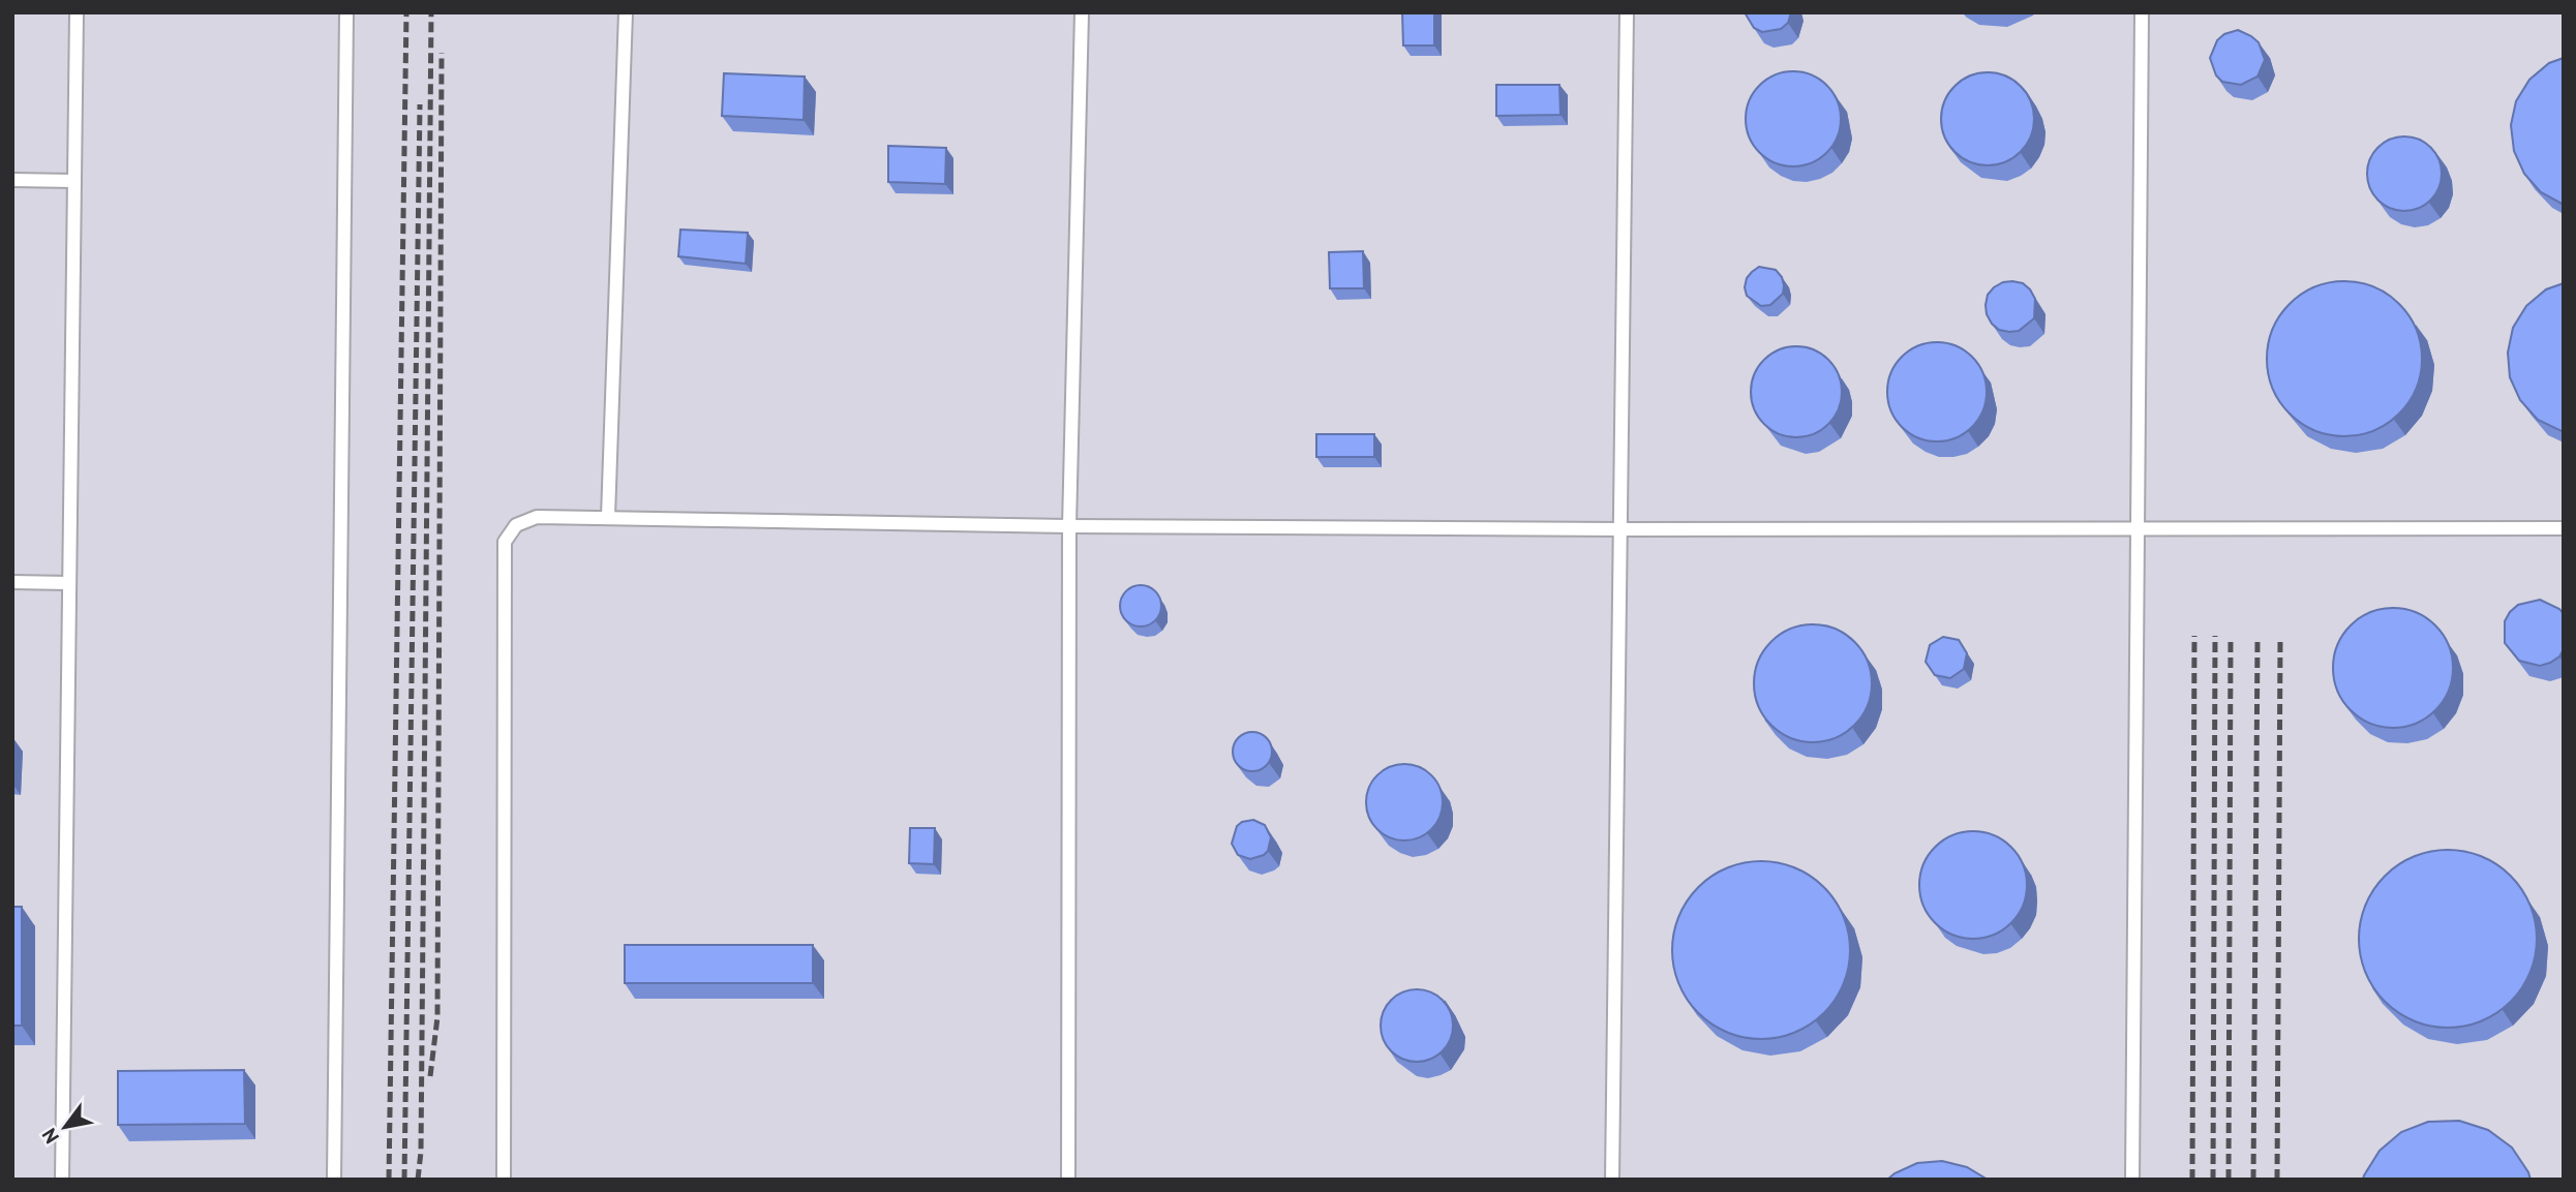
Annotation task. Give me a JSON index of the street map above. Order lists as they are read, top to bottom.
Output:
{
  "north": "bottom left"
}
